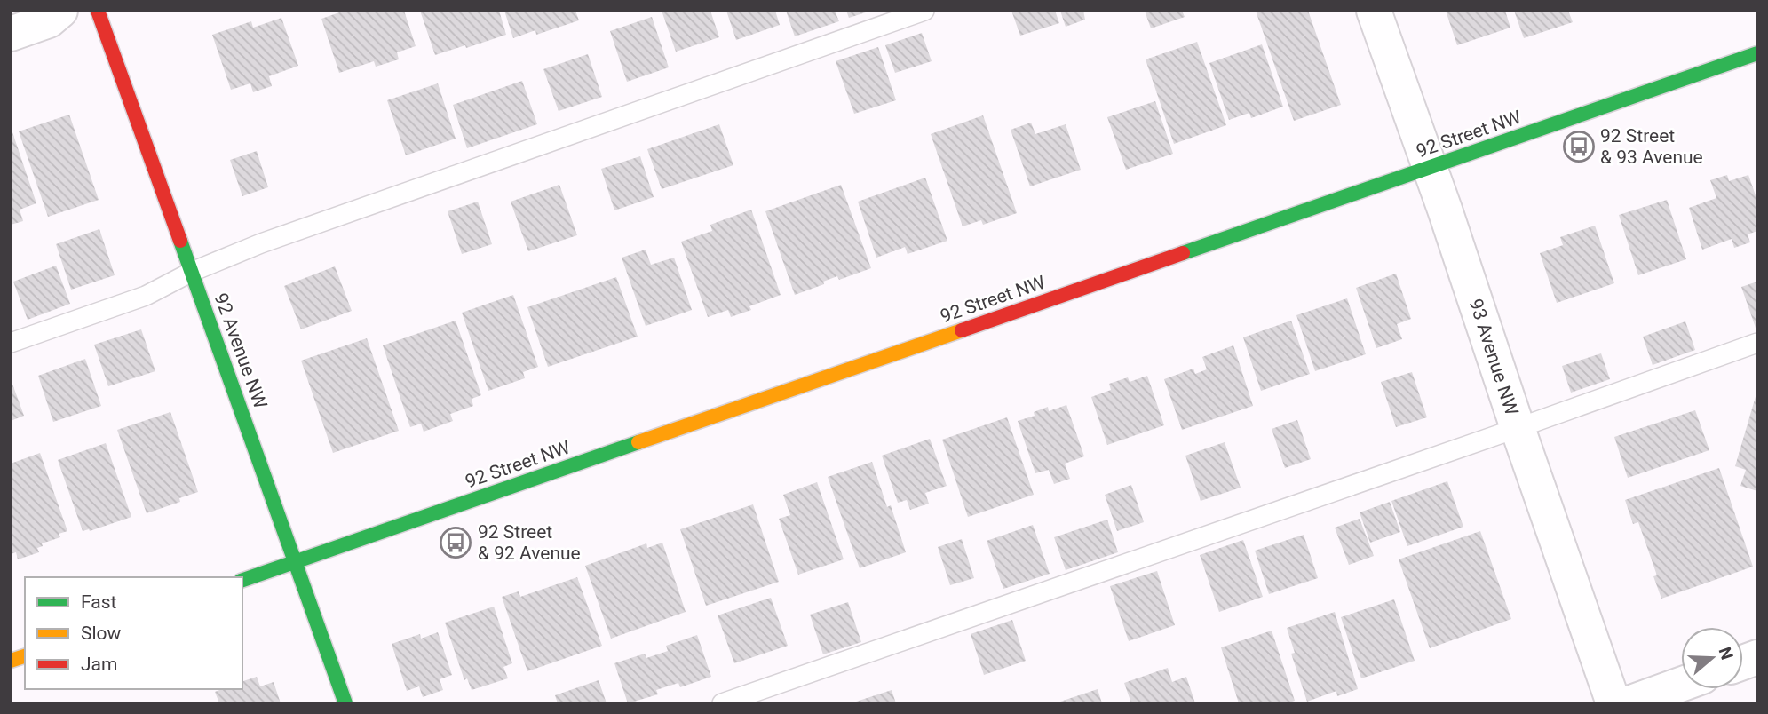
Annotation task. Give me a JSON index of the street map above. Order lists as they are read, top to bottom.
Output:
{
  "streets": {
    "street": ["92 Street NW", "92 Avenue NW", "93 Avenue NW"]
  },
  "crossings": [
    ["92 Street NW", "92 Avenue NW"],
    ["92 Street NW", "93 Avenue NW"]
  ],
  "places": {
    "bus stop": ["92 Street & 93 Avenue", "92 Street & 92 Avenue"]
  },
  "legend": ["Fast", "Slow", "Jam"],
  "north": "right"
}
